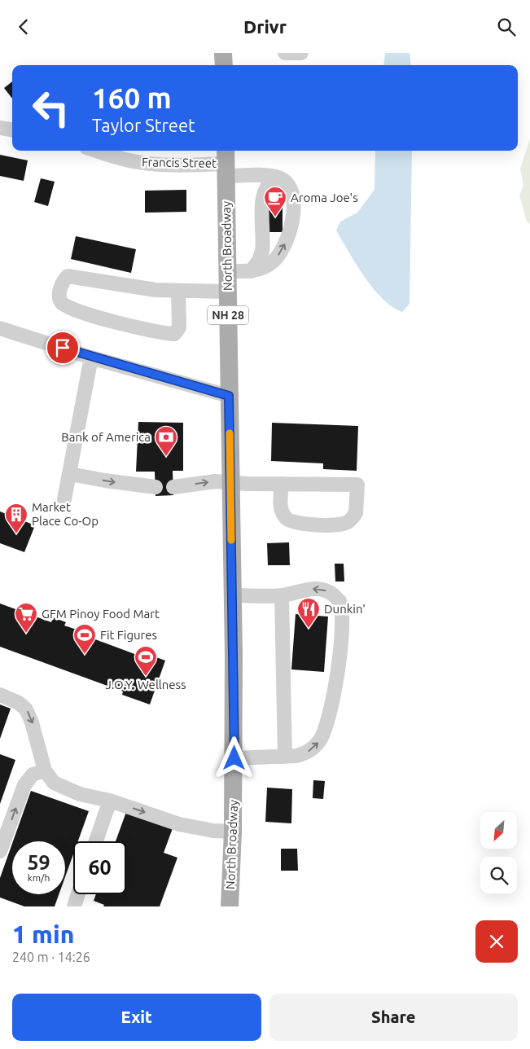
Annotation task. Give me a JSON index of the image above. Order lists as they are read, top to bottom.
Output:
{
  "streets": {
    "main road": ["North Broadway", "NH 28"],
    "street": ["Francis Street"]
  },
  "crossings": [
    ["Francis Street", "North Broadway"]
  ],
  "places": {
    "cafe": ["Aroma Joe's"],
    "bank": ["Bank of America"],
    "building": ["Market Place Co-Op"],
    "restaurant": ["Dunkin'"],
    "supermarket": ["GFM Pinoy Food Mart"],
    "sports": ["Fit Figures", "J.O.Y. Wellness"]
  },
  "north": "bottom left",
  "page": {
    "header": "Drivr",
    "turn": ["160 m", "Taylor Street"],
    "speed": "59 km/h",
    "limit": "60",
    "heading": ["1 min", "240 m · 14:26"],
    "buttons": ["Exit", "Share"]
  }
}
